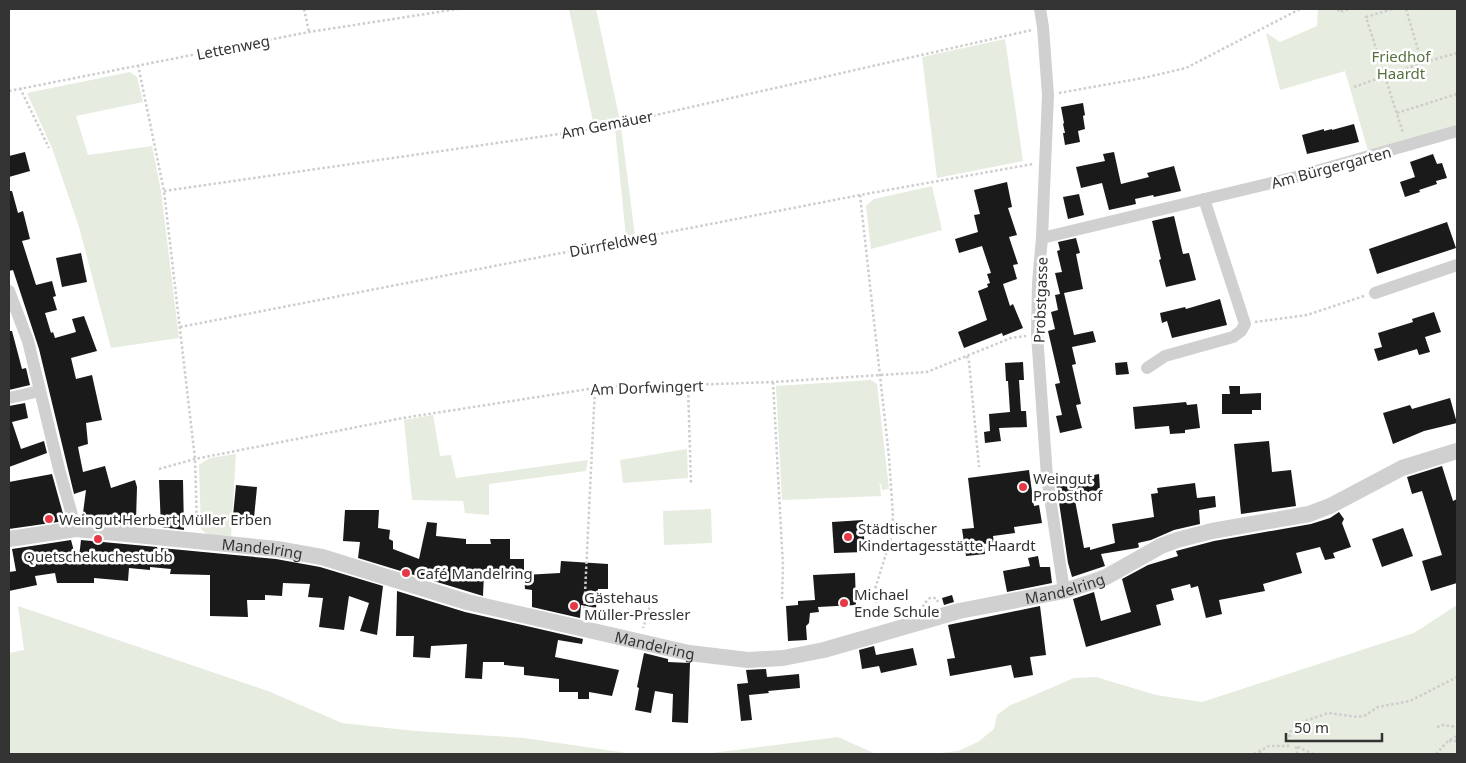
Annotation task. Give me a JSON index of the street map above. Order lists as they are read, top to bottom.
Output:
{
  "streets": {
    "street": ["Am Bürgergarten", "Probstgasse", "Mandelring"],
    "path": [
      "Lettenweg",
      "Am Gemäuer",
      "Dürrfeldweg",
      "Am Dorfwingert"
    ]
  },
  "crossings": [
    ["Am Gemäuer", "Probstgasse"],
    ["Am Bürgergarten", "Probstgasse"],
    ["Dürrfeldweg", "Probstgasse"],
    ["Probstgasse", "Am Dorfwingert"],
    ["Probstgasse", "Mandelring"]
  ],
  "parks": ["Friedhof Haardt"],
  "places": [
    "Weingut Probsthof",
    "Weingut Herbert Müller Erben",
    "Städtischer Kindertagesstätte Haardt",
    "Quetschekuchestubb",
    "Café Mandelring",
    "Michael Ende Schule",
    "Gästehaus Müller-Pressler"
  ],
  "scale_bar": "50 m"
}
